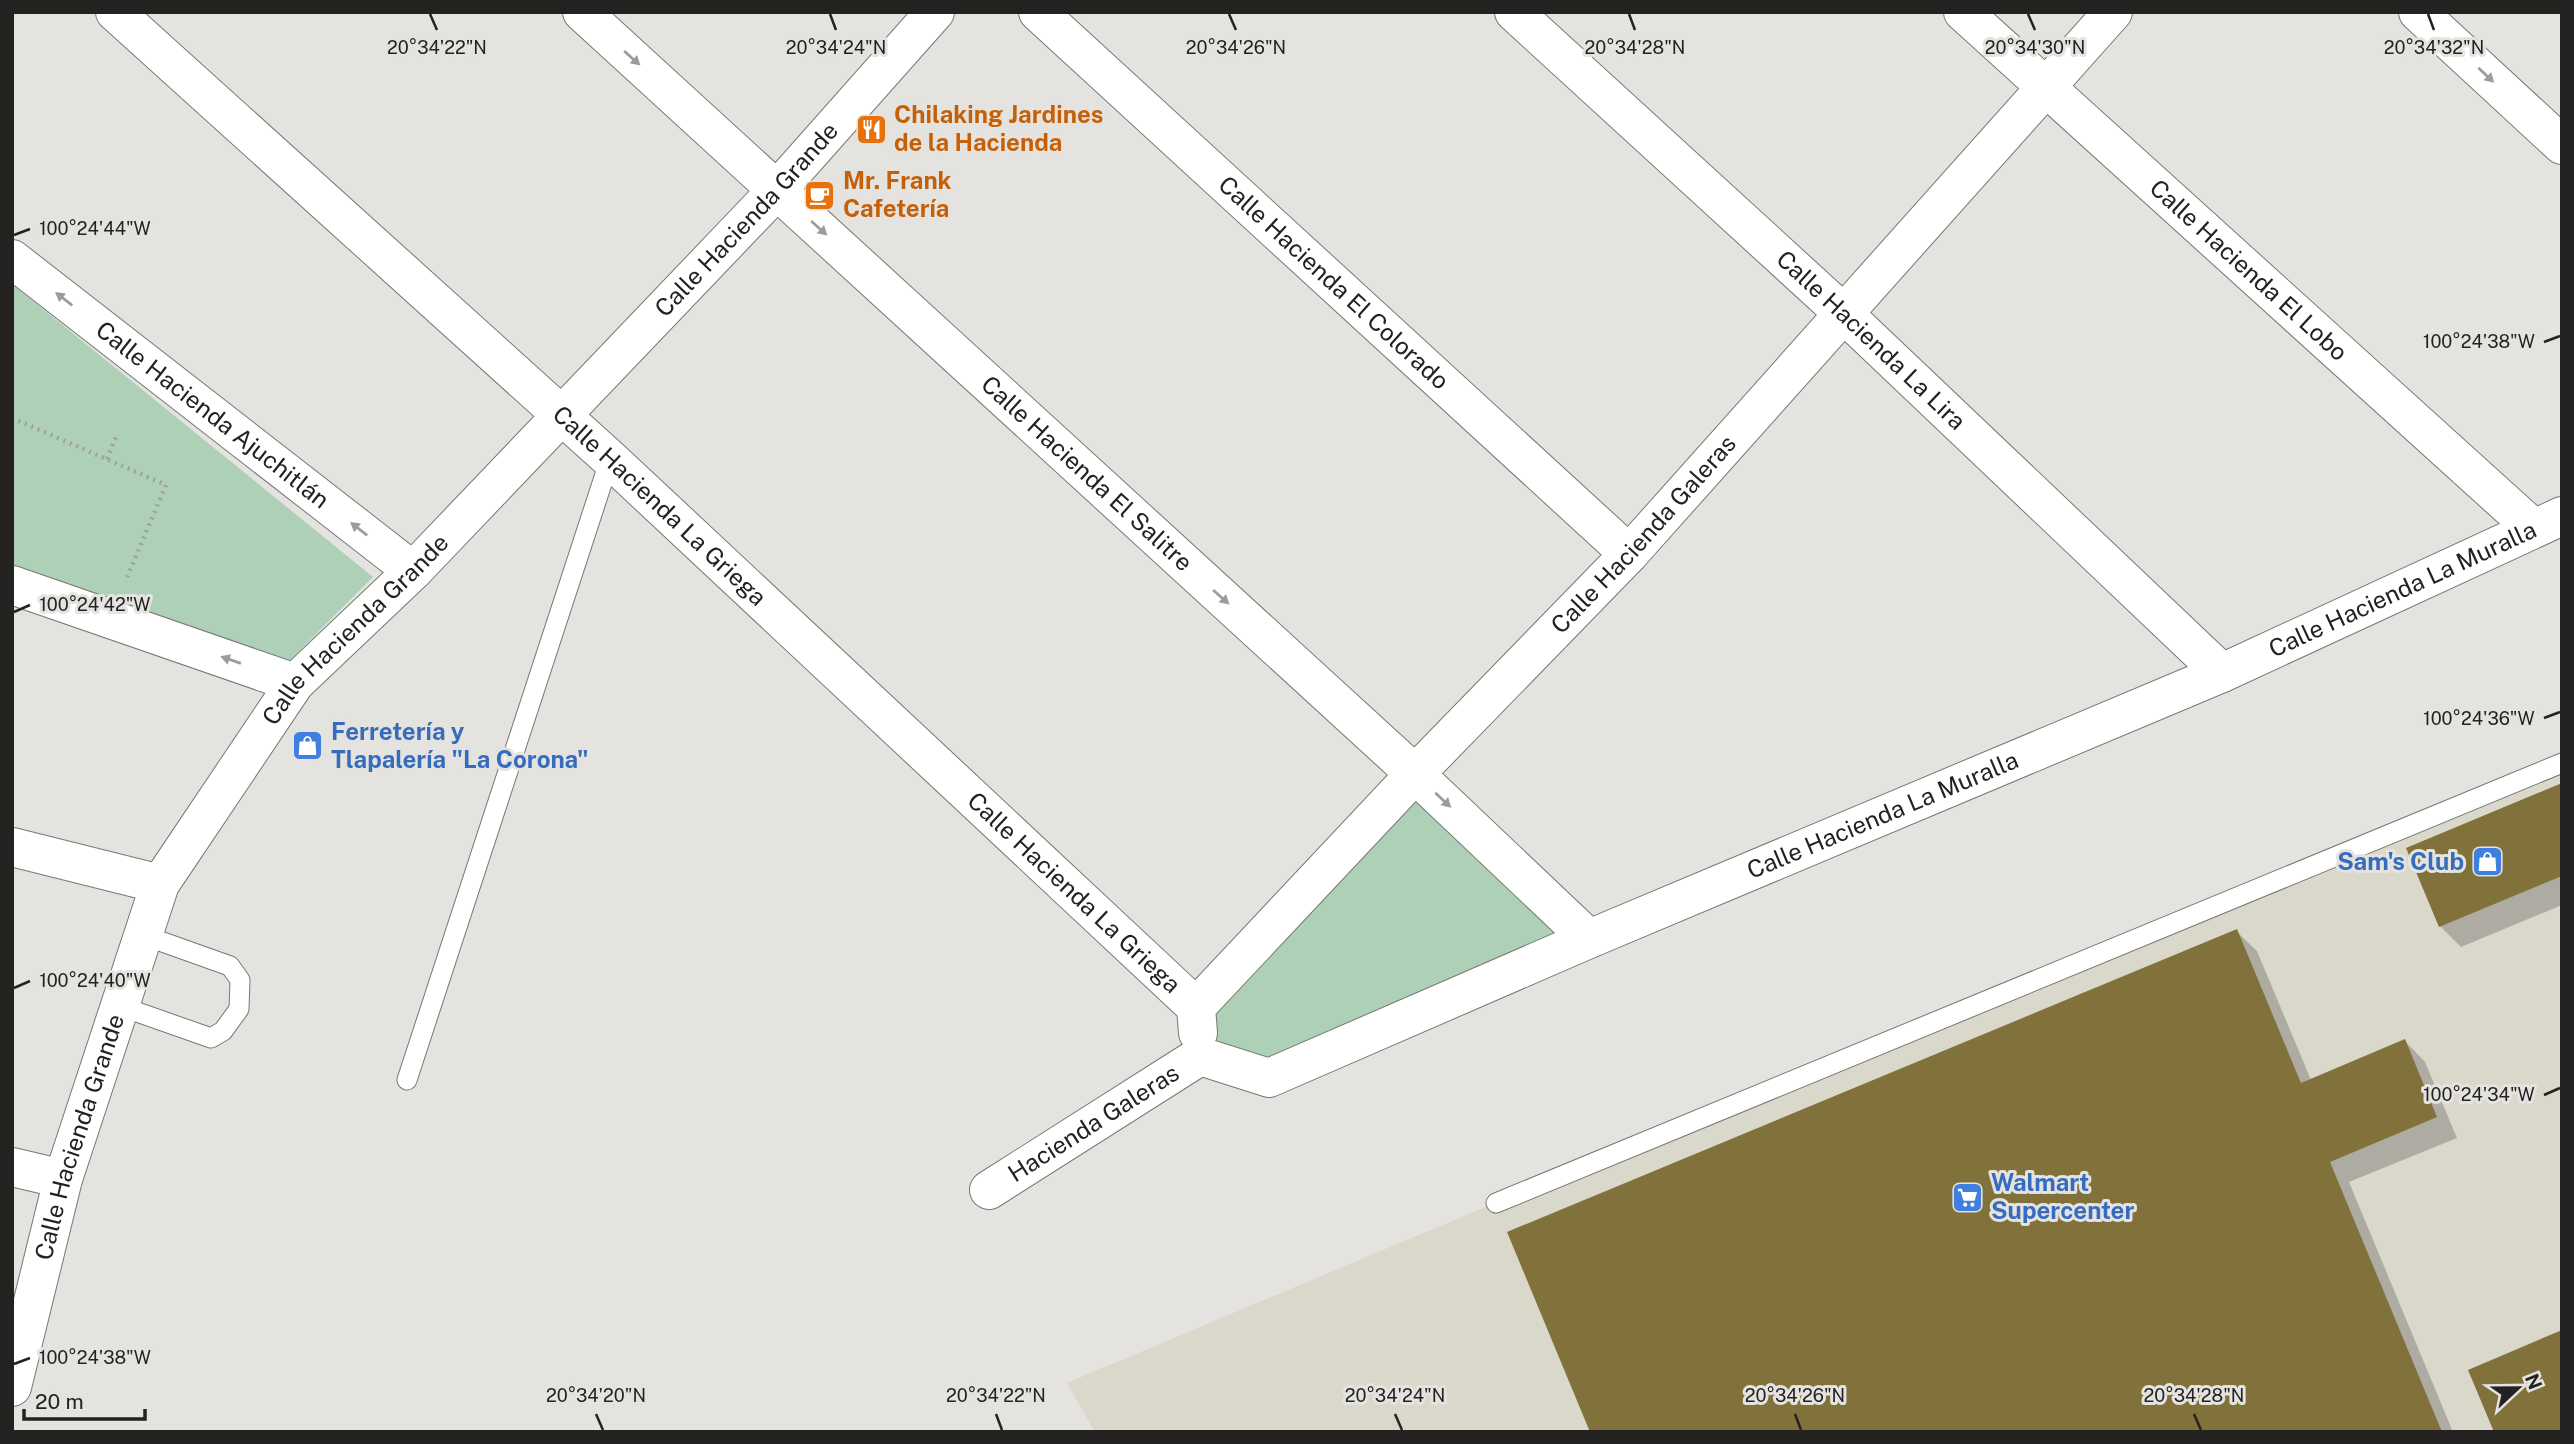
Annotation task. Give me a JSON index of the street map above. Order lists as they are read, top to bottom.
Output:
{
  "streets": {
    "street": [
      "Calle Hacienda Grande",
      "Calle Hacienda El Lobo",
      "Calle Hacienda El Colorado",
      "Calle Hacienda La Lira",
      "Calle Hacienda Ajuchitlán",
      "Calle Hacienda El Salitre",
      "Calle Hacienda La Griega",
      "Calle Hacienda Galeras",
      "Calle Hacienda La Muralla",
      "Hacienda Galeras"
    ]
  },
  "crossings": [
    ["Calle Hacienda Grande", "Calle Hacienda Ajuchitlán"],
    ["Calle Hacienda Grande", "Calle Hacienda El Salitre"],
    ["Calle Hacienda Grande", "Calle Hacienda La Griega"],
    ["Calle Hacienda El Lobo", "Calle Hacienda Galeras"],
    ["Calle Hacienda El Lobo", "Calle Hacienda La Muralla"],
    ["Calle Hacienda El Colorado", "Calle Hacienda Galeras"],
    ["Calle Hacienda La Lira", "Calle Hacienda Galeras"],
    ["Calle Hacienda La Lira", "Calle Hacienda La Muralla"],
    ["Calle Hacienda El Salitre", "Calle Hacienda Galeras"],
    ["Calle Hacienda El Salitre", "Calle Hacienda La Muralla"],
    ["Calle Hacienda La Griega", "Calle Hacienda Galeras"],
    ["Calle Hacienda La Muralla", "Hacienda Galeras"]
  ],
  "one_way": ["Calle Hacienda El Salitre"],
  "places": {
    "restaurant": ["Chilaking Jardines de la Hacienda"],
    "cafe": ["Mr. Frank Cafetería"],
    "shop": ["Ferretería y Tlapalería \"La Corona\"", "Sam's Club"],
    "supermarket": ["Walmart Supercenter"]
  },
  "scale_bar": "20 m",
  "north": "right",
  "coordinates": [
    "20°34'32\"N",
    "20°34'22\"N",
    "20°34'24\"N",
    "20°34'26\"N",
    "20°34'28\"N",
    "20°34'30\"N",
    "100°24'44\"W",
    "100°24'38\"W",
    "100°24'42\"W",
    "100°24'36\"W",
    "100°24'40\"W",
    "100°24'34\"W",
    "20°34'20\"N"
  ]
}
